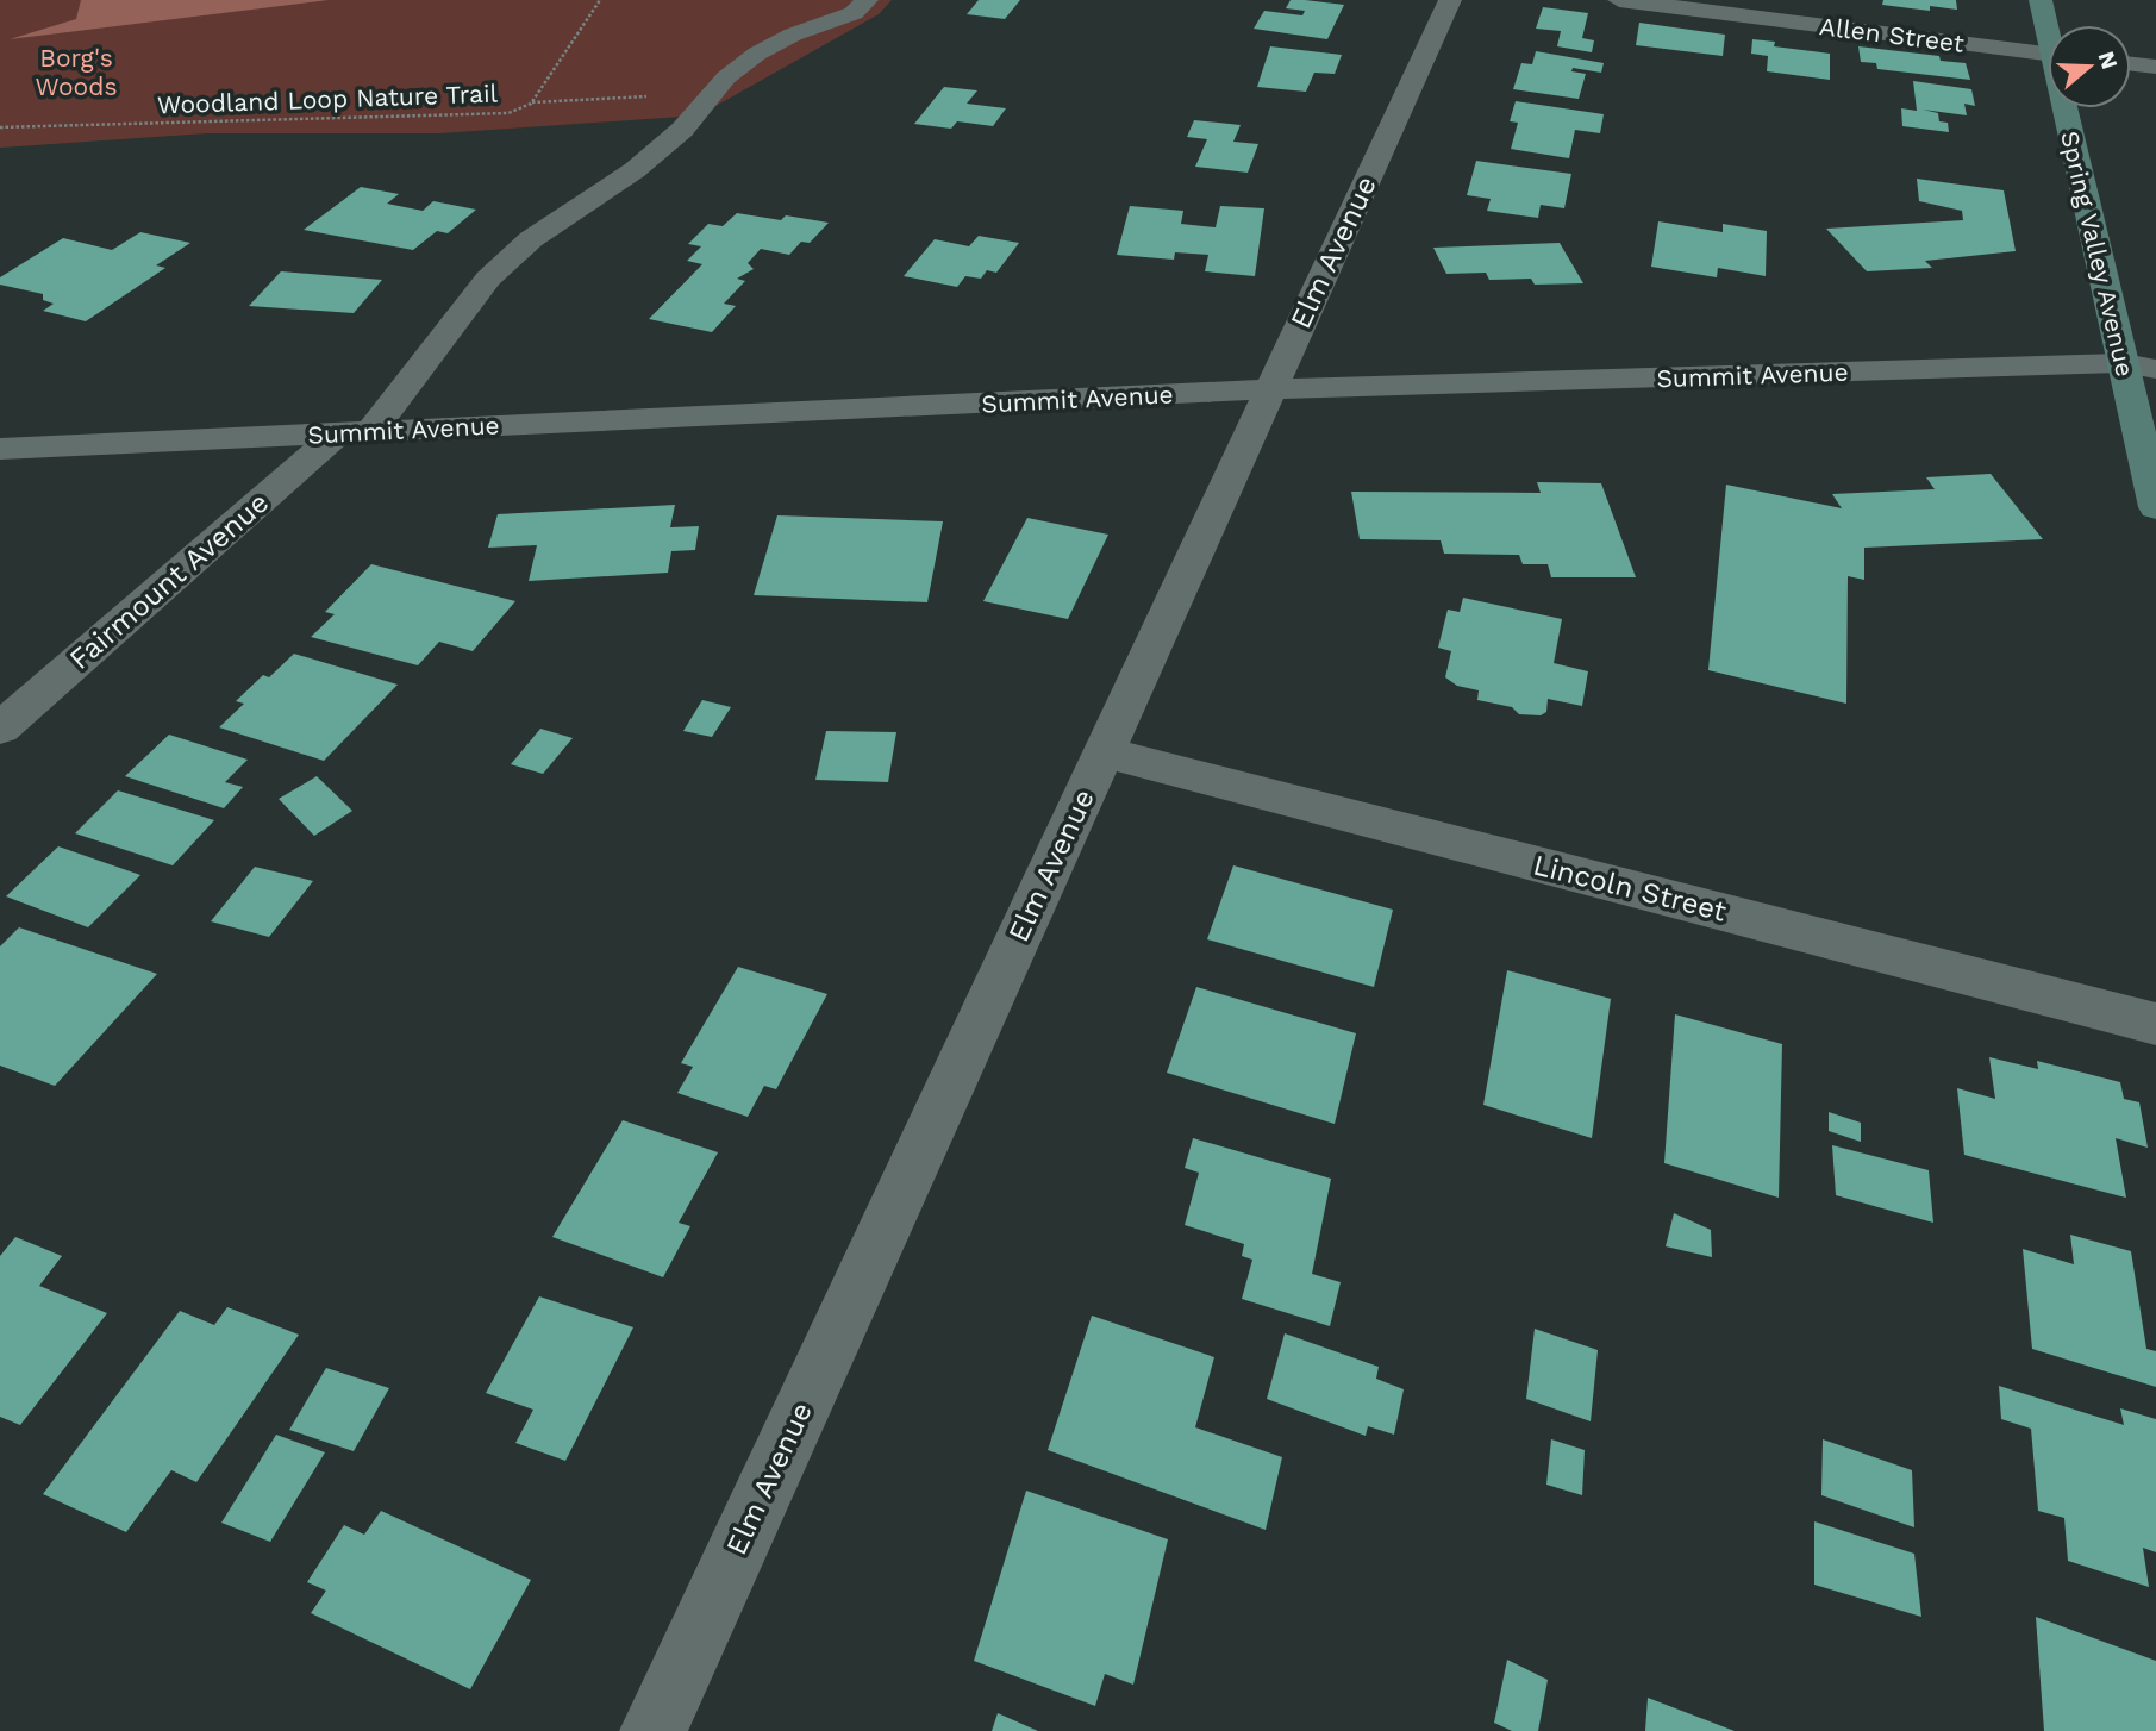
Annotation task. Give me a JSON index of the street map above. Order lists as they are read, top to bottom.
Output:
{
  "streets": {
    "street": [
      "Allen Street",
      "Elm Avenue",
      "Spring Valley Avenue",
      "Summit Avenue",
      "Fairmount Avenue",
      "Lincoln Street"
    ],
    "path": ["Woodland Loop Nature Trail"]
  },
  "crossings": [
    ["Elm Avenue", "Summit Avenue"],
    ["Elm Avenue", "Lincoln Street"],
    ["Spring Valley Avenue", "Summit Avenue"],
    ["Summit Avenue", "Fairmount Avenue"]
  ],
  "parks": ["Borg's Woods"],
  "north": "right"
}
